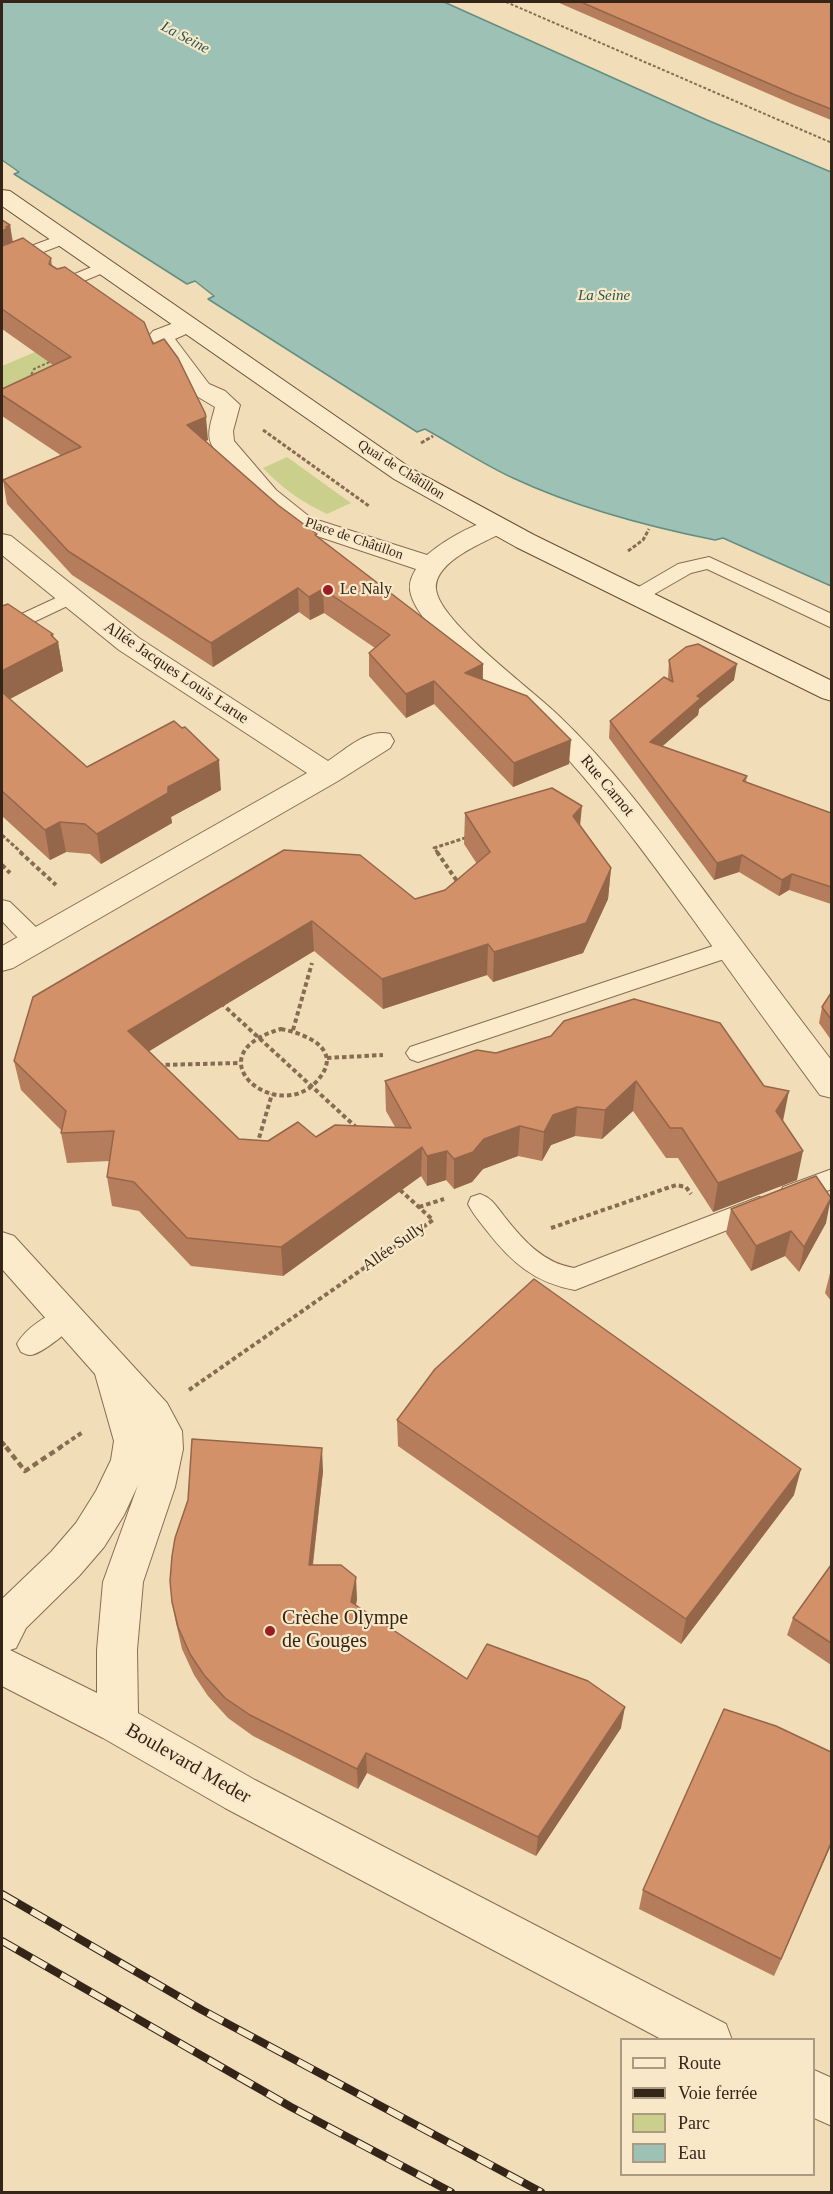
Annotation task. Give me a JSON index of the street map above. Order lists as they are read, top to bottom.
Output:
{
  "streets": {
    "street": [
      "Quai de Châtillon",
      "Place de Châtillon",
      "Allée Jacques Louis Larue",
      "Rue Carnot",
      "Boulevard Meder"
    ],
    "path": ["Allée Sully"]
  },
  "crossings": [
    ["Place de Châtillon", "Rue Carnot"],
    ["Allée Sully", "Boulevard Meder"]
  ],
  "water": ["La Seine"],
  "places": ["Le Naly", "Crèche Olympe de Gouges"],
  "legend": [
    "Route",
    "Voie ferrée",
    "Parc",
    "Eau"
  ]
}
